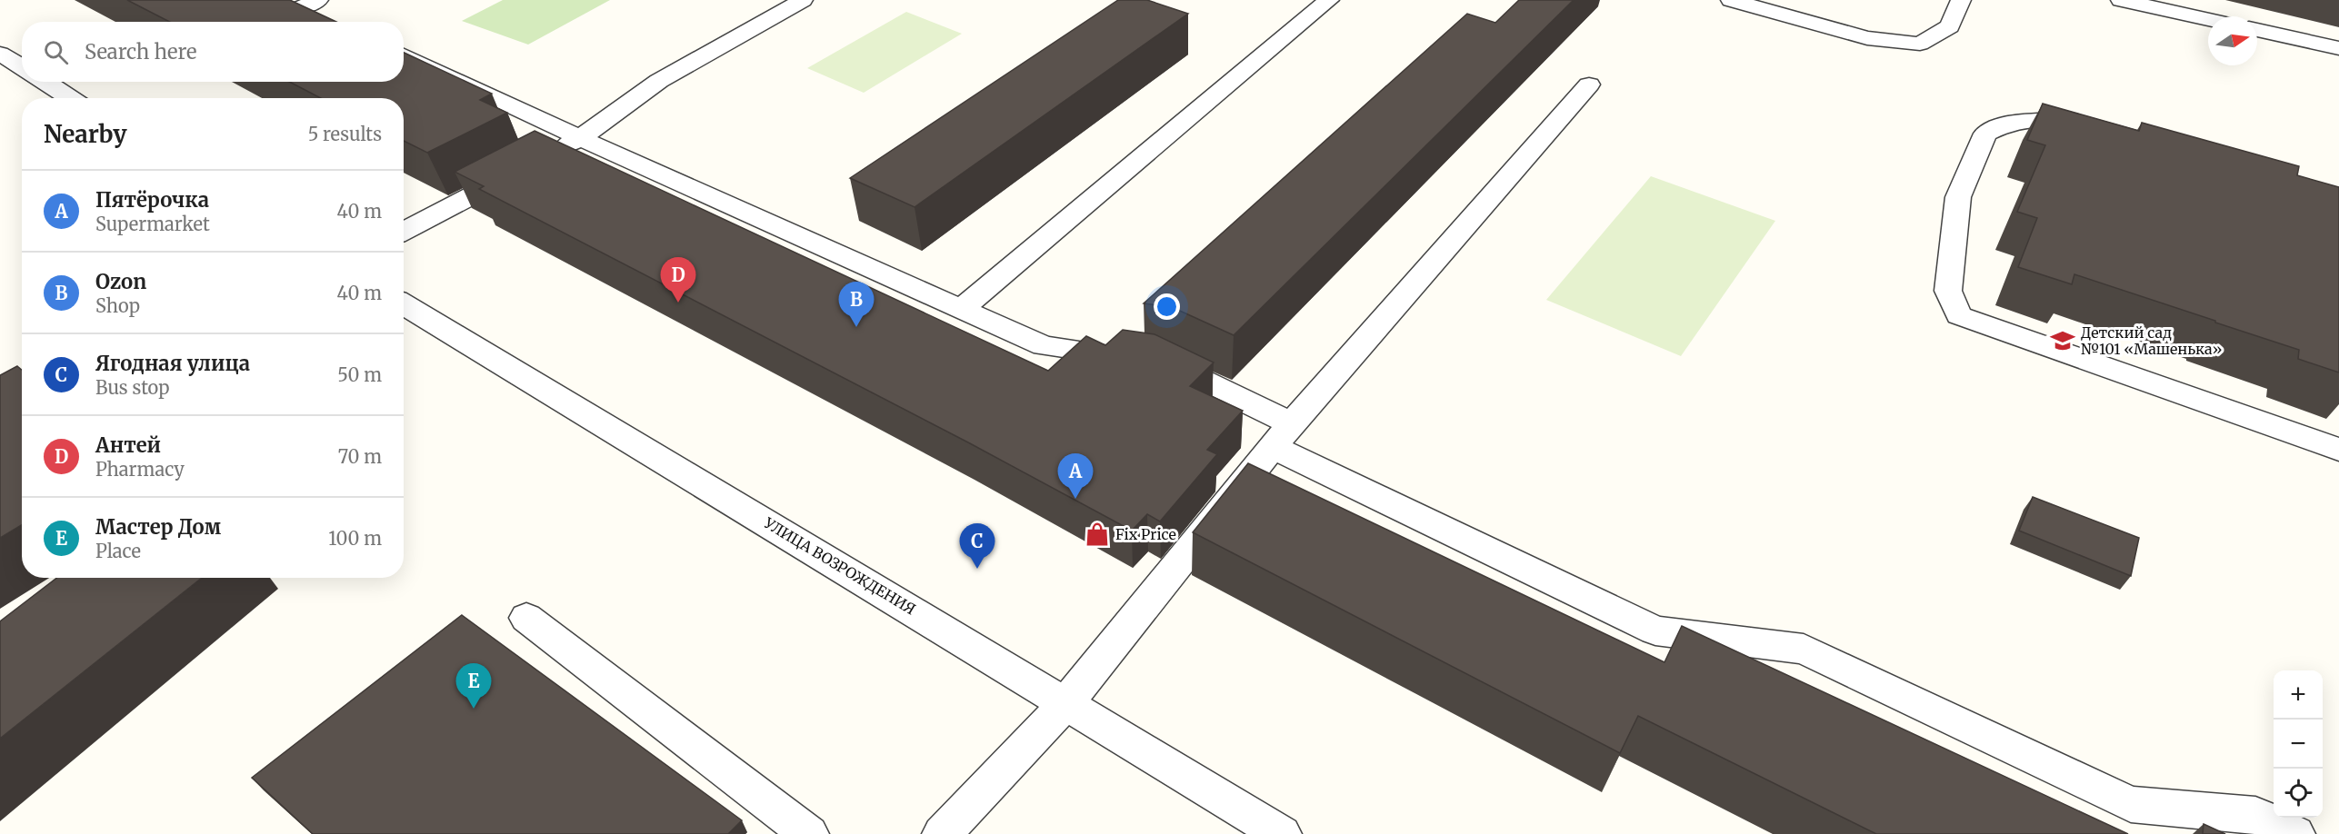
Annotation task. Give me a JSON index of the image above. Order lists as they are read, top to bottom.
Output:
{
  "streets": {
    "street": ["УЛИЦА ВОЗРОЖДЕНИЯ"]
  },
  "places": {
    "school or university": ["Детский сад №101 «Машенька»"],
    "shop": ["Fix Price"]
  },
  "north": "right",
  "page": {
    "search": "Search here",
    "heading": ["Nearby", "5 results"],
    "list": [
      {
        "mark": "A",
        "name": "Пятёрочка",
        "note": "Supermarket",
        "value": "40 m"
      },
      {
        "mark": "B",
        "name": "Ozon",
        "note": "Shop",
        "value": "40 m"
      },
      {
        "mark": "C",
        "name": "Ягодная улица",
        "note": "Bus stop",
        "value": "50 m"
      },
      {
        "mark": "D",
        "name": "Антей",
        "note": "Pharmacy",
        "value": "70 m"
      },
      {
        "mark": "E",
        "name": "Мастер Дом",
        "note": "Place",
        "value": "100 m"
      }
    ],
    "pins": [
      "D",
      "B",
      "A",
      "C",
      "E"
    ],
    "map_buttons": ["+", "−"]
  }
}
